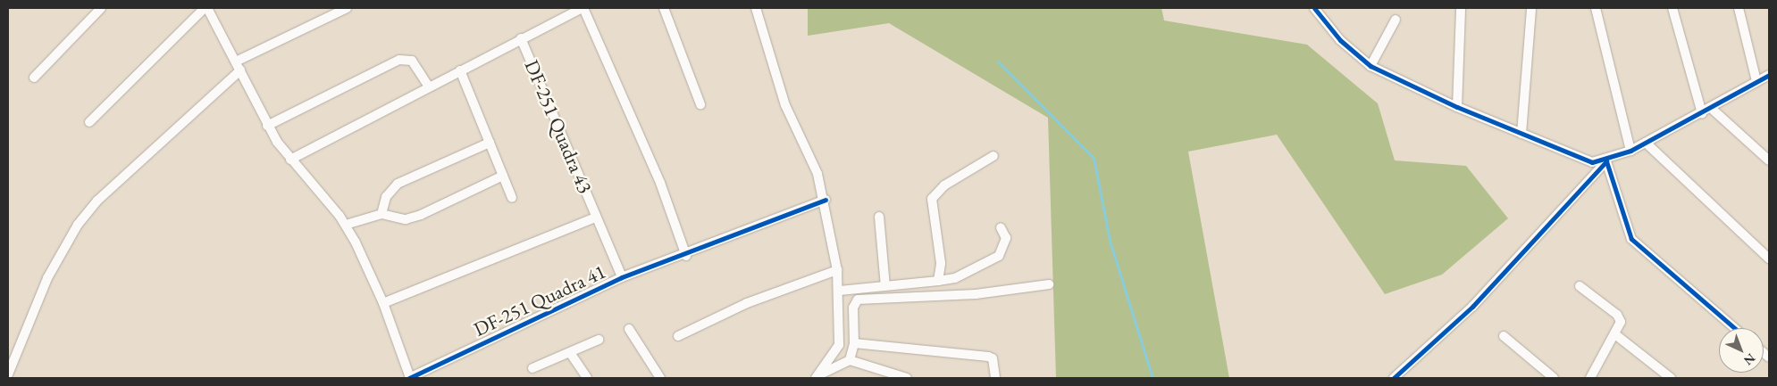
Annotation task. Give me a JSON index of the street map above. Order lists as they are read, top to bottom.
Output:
{
  "streets": {
    "street": ["DF-251 Quadra 43", "DF-251 Quadra 41"]
  },
  "crossings": [
    ["DF-251 Quadra 43", "DF-251 Quadra 41"]
  ],
  "north": "bottom right"
}
